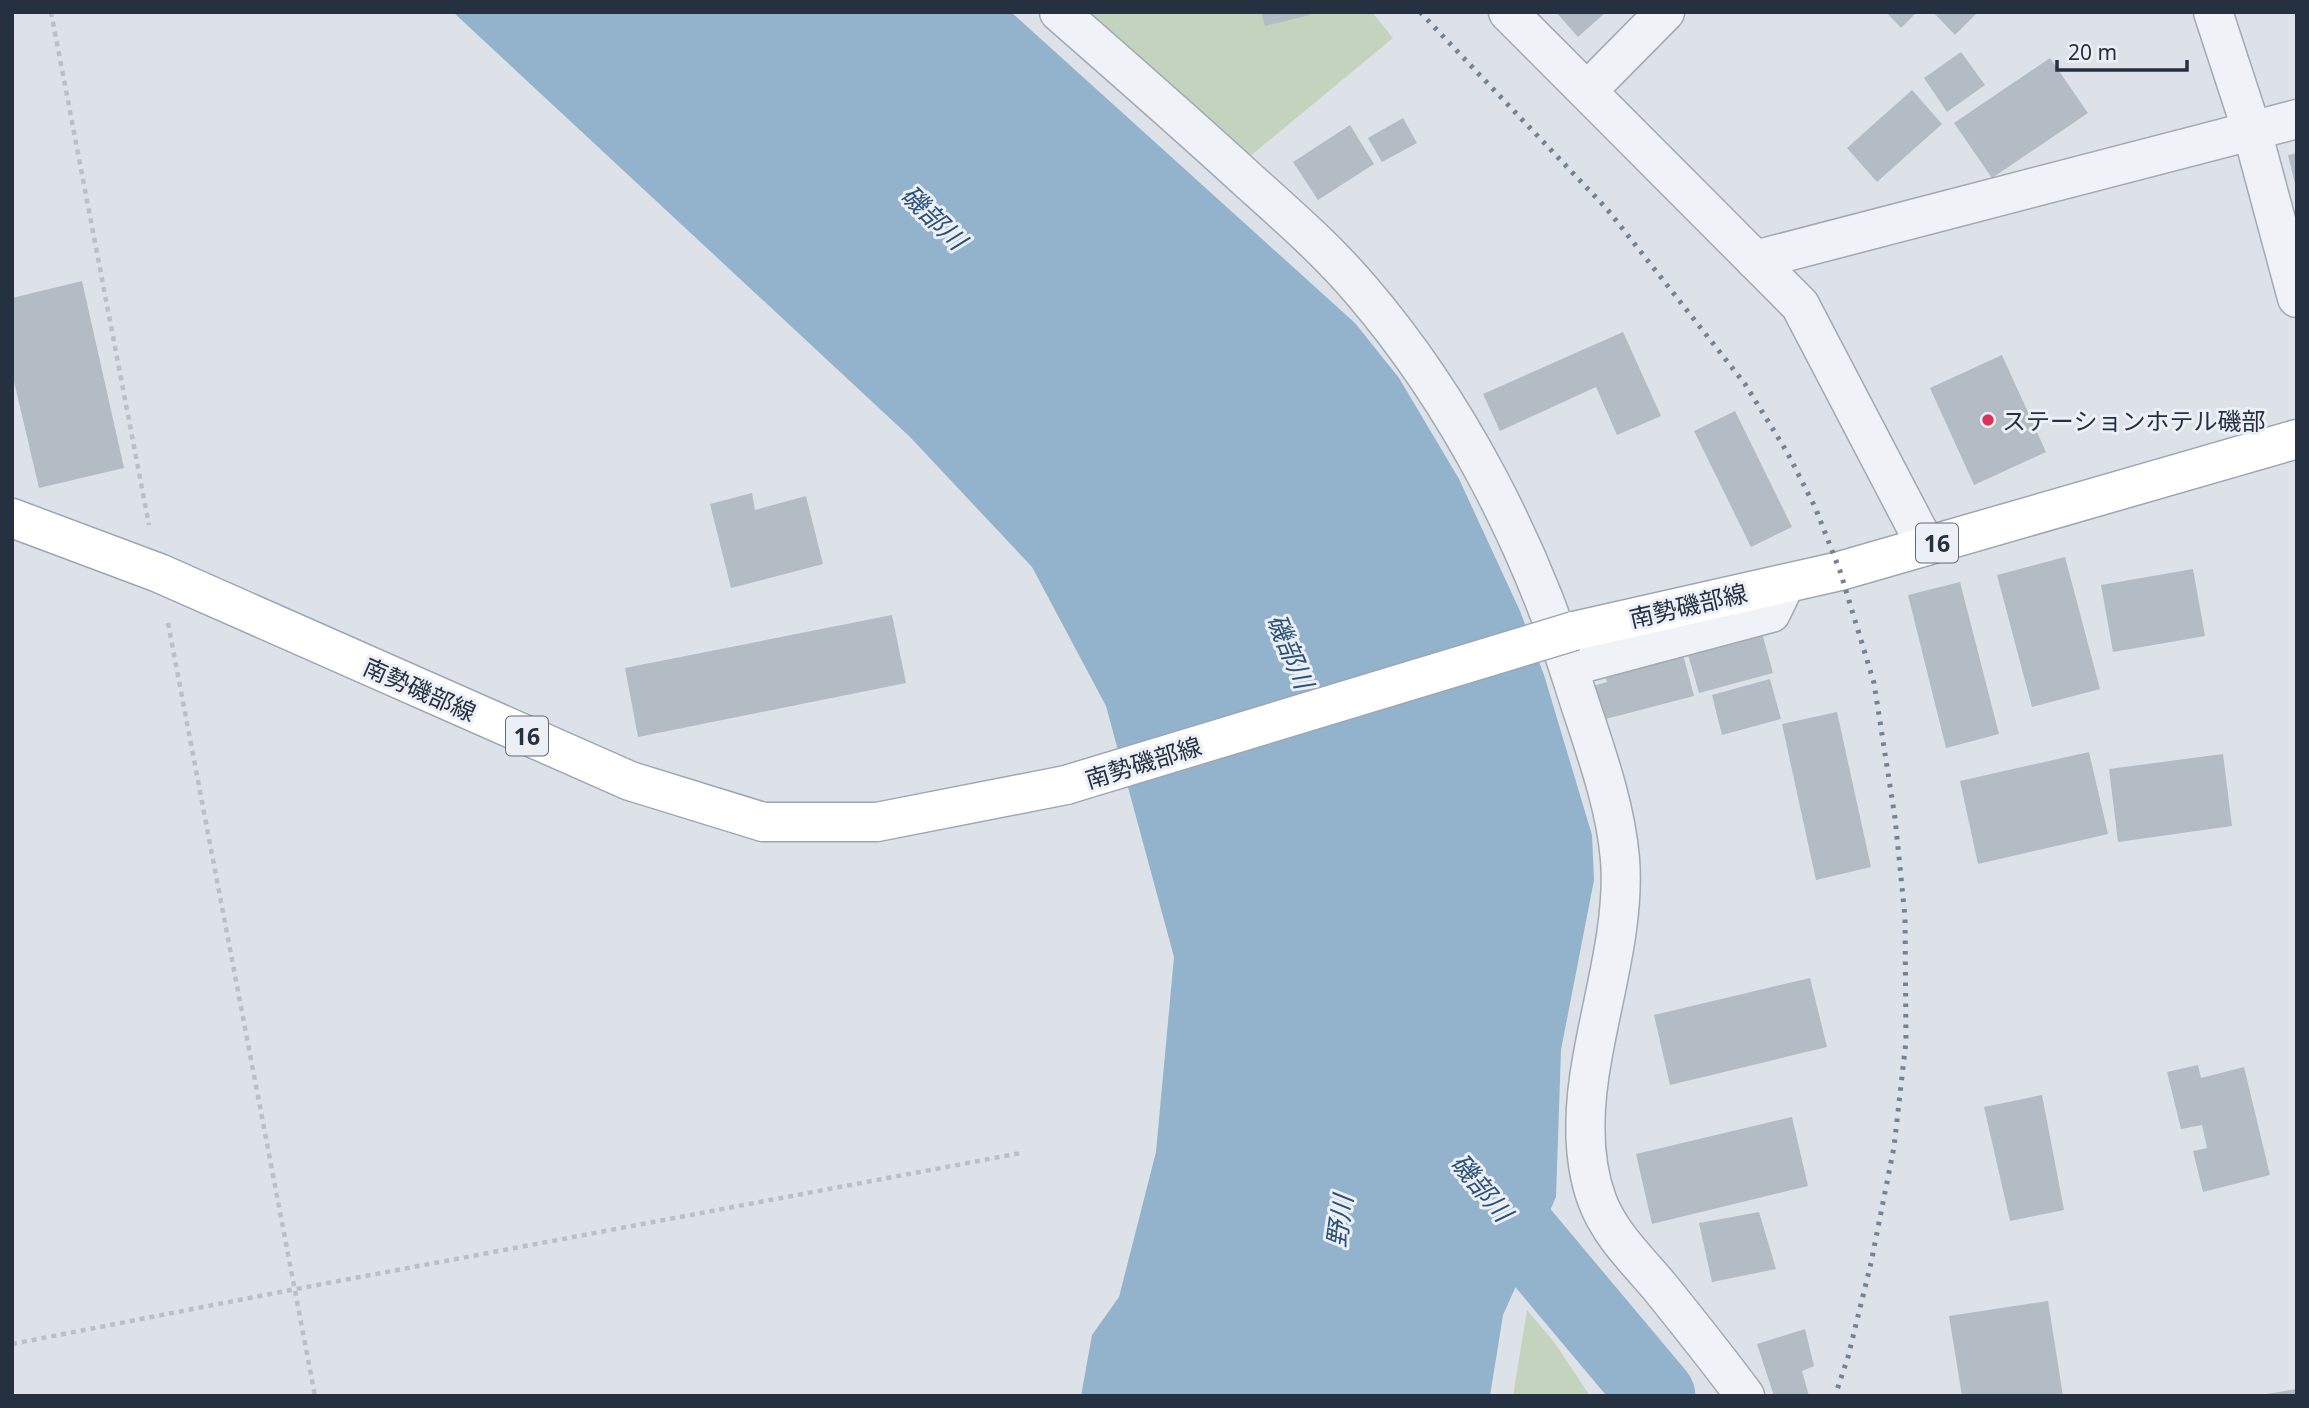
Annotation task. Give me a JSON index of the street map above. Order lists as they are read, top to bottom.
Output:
{
  "streets": {
    "main road": ["16", "南勢磯部線"]
  },
  "water": ["磯部川", "野川"],
  "places": ["ステーションホテル磯部"],
  "scale_bar": "20 m"
}
